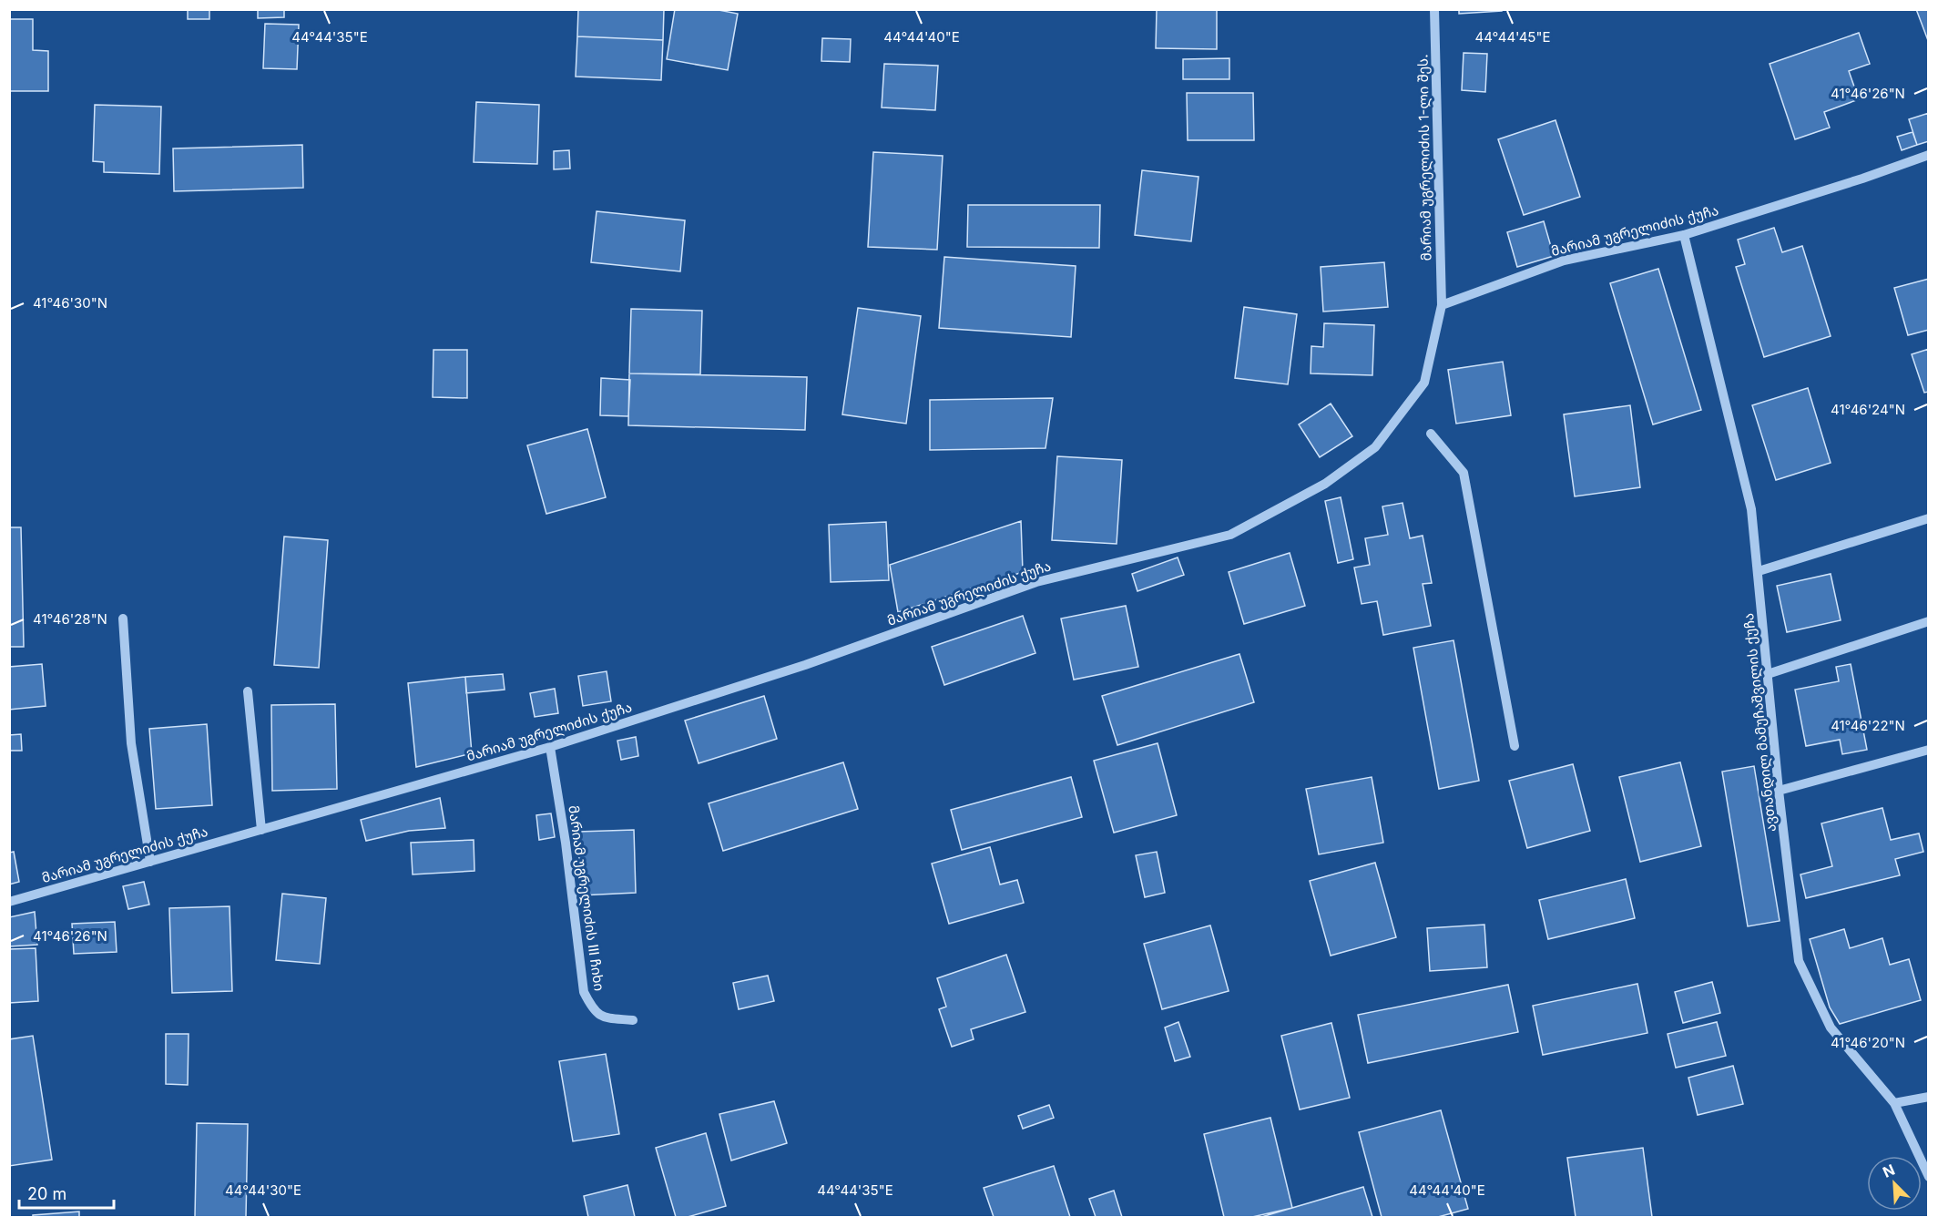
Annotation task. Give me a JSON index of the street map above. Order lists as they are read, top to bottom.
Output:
{
  "streets": {
    "street": [
      "მარიამ უგრელიძის 1-ლი შეს.",
      "მარიამ უგრელიძის ქუჩა",
      "ავთანდილ მამუჩაშვილის ქუჩა",
      "მარიამ უგრელიძის III ჩიხი"
    ]
  },
  "crossings": [
    ["მარიამ უგრელიძის 1-ლი შეს.", "მარიამ უგრელიძის ქუჩა"],
    ["მარიამ უგრელიძის ქუჩა", "ავთანდილ მამუჩაშვილის ქუჩა"],
    ["მარიამ უგრელიძის ქუჩა", "მარიამ უგრელიძის III ჩიხი"]
  ],
  "scale_bar": "20 m",
  "north": "top left",
  "coordinates": [
    "44°44'35\"E",
    "44°44'40\"E",
    "44°44'45\"E",
    "41°46'26\"N",
    "41°46'30\"N",
    "41°46'24\"N",
    "41°46'28\"N",
    "41°46'22\"N",
    "41°46'20\"N",
    "44°44'30\"E"
  ]
}
